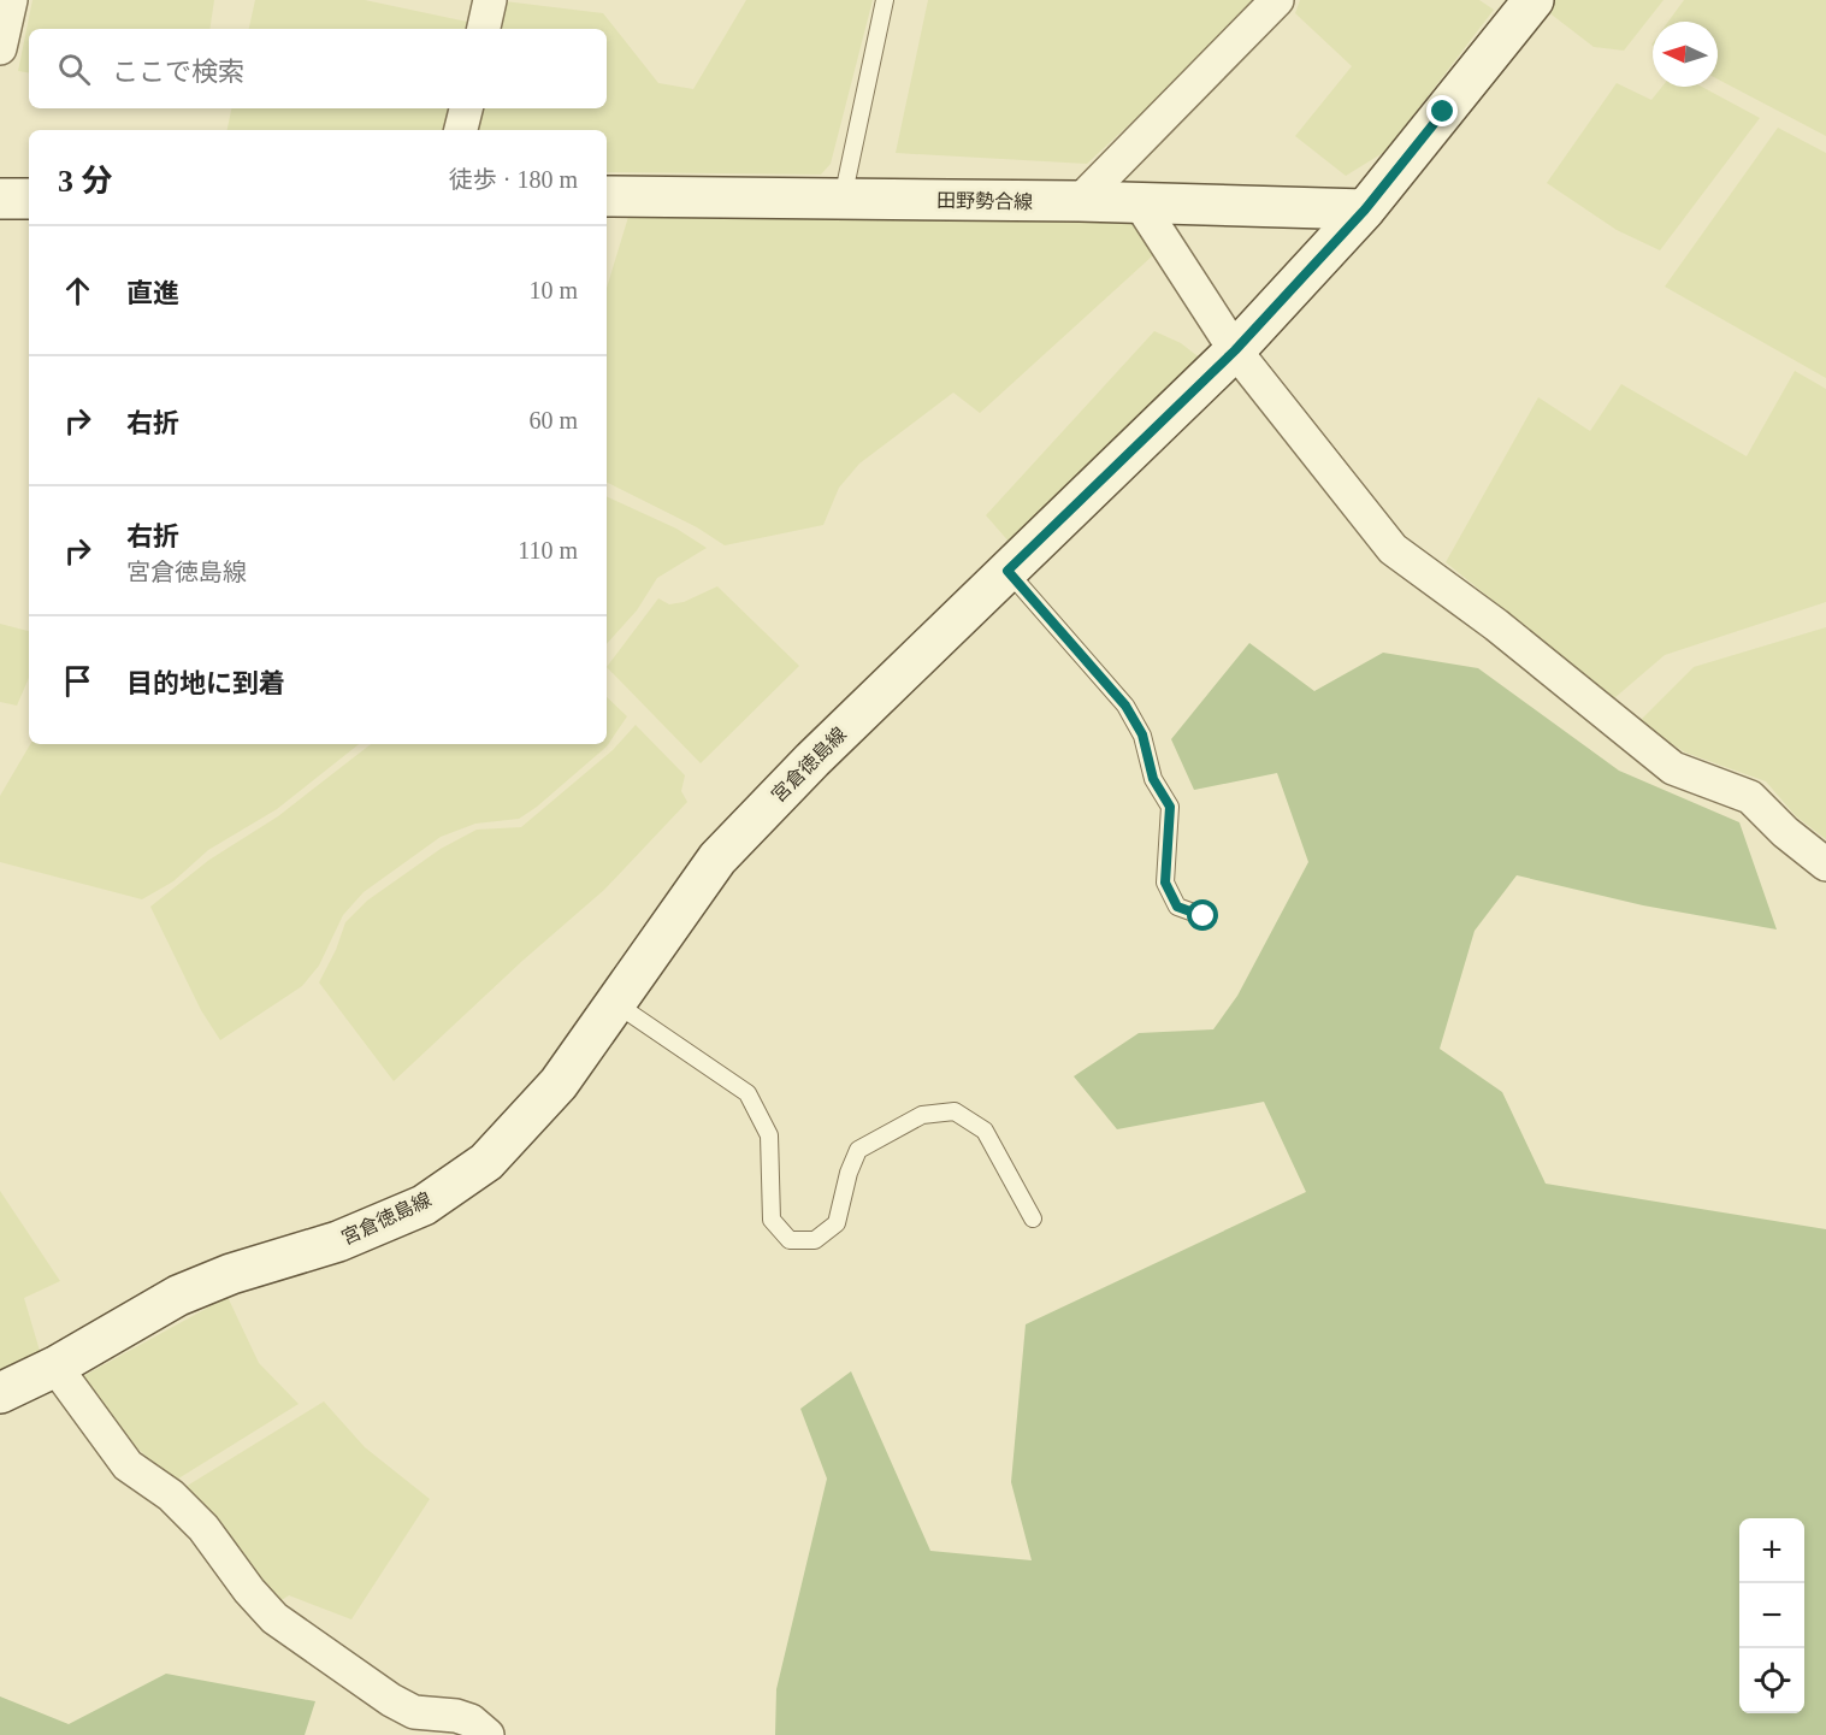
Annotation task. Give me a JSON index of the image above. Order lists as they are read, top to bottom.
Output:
{
  "streets": {
    "main road": ["田野勢合線", "宮倉徳島線"]
  },
  "crossings": [
    ["田野勢合線", "宮倉徳島線"]
  ],
  "north": "left",
  "page": {
    "search": "ここで検索",
    "heading": ["3 分", "徒歩 · 180 m"],
    "list": [
      ["直進", "10 m"],
      ["右折", "60 m"],
      ["右折", "宮倉徳島線", "110 m"],
      "目的地に到着"
    ],
    "map_buttons": ["+", "−"]
  }
}
